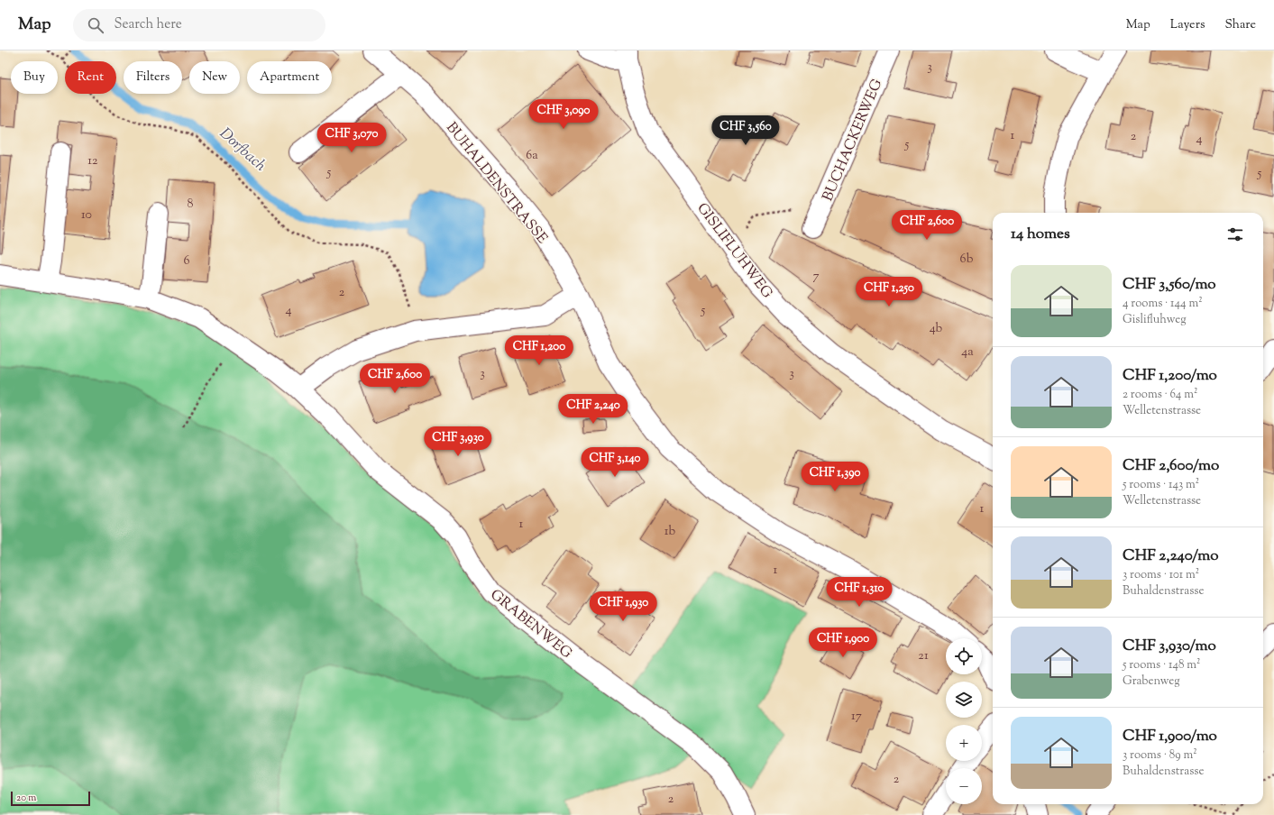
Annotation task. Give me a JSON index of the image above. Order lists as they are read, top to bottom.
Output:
{
  "streets": {
    "street": [
      "BUCHACKERWEG",
      "BUHALDENSTRASSE",
      "GISLIFLUHWEG",
      "GRABENWEG"
    ]
  },
  "water": ["Dorfbach"],
  "house_numbers": [
    "3",
    "1",
    "2",
    "4",
    "5",
    "6a",
    "12",
    "5",
    "5",
    "8",
    "10",
    "6b",
    "6",
    "7",
    "2",
    "4",
    "5",
    "4b",
    "4a",
    "3",
    "3",
    "1",
    "1",
    "1b",
    "1",
    "21",
    "17",
    "2",
    "2"
  ],
  "scale_bar": "20 m",
  "page": {
    "header": "Map",
    "search": "Search here",
    "nav": ["Map", "Layers", "Share"],
    "chip": [
      "Buy",
      "Rent",
      "Filters",
      "New",
      "Apartment"
    ],
    "price": [
      "CHF 3,090",
      "CHF 3,560",
      "CHF 3,070",
      "CHF 2,600",
      "CHF 1,250",
      "CHF 1,200",
      "CHF 2,600",
      "CHF 2,240",
      "CHF 3,930",
      "CHF 3,140",
      "CHF 1,390",
      "CHF 1,310",
      "CHF 1,930",
      "CHF 1,900"
    ],
    "heading": "14 homes",
    "list": [
      {
        "name": "CHF 3,560/mo",
        "note": "4 rooms · 144 m² · Gislifluhweg"
      },
      {
        "name": "CHF 1,200/mo",
        "note": "2 rooms · 64 m² · Welletenstrasse"
      },
      {
        "name": "CHF 2,600/mo",
        "note": "5 rooms · 143 m² · Welletenstrasse"
      },
      {
        "name": "CHF 2,240/mo",
        "note": "3 rooms · 101 m² · Buhaldenstrasse"
      },
      {
        "name": "CHF 3,930/mo",
        "note": "5 rooms · 148 m² · Grabenweg"
      },
      {
        "name": "CHF 1,900/mo",
        "note": "3 rooms · 89 m² · Buhaldenstrasse"
      }
    ],
    "map_buttons": ["+", "−"],
    "scale": "20 m"
  }
}
